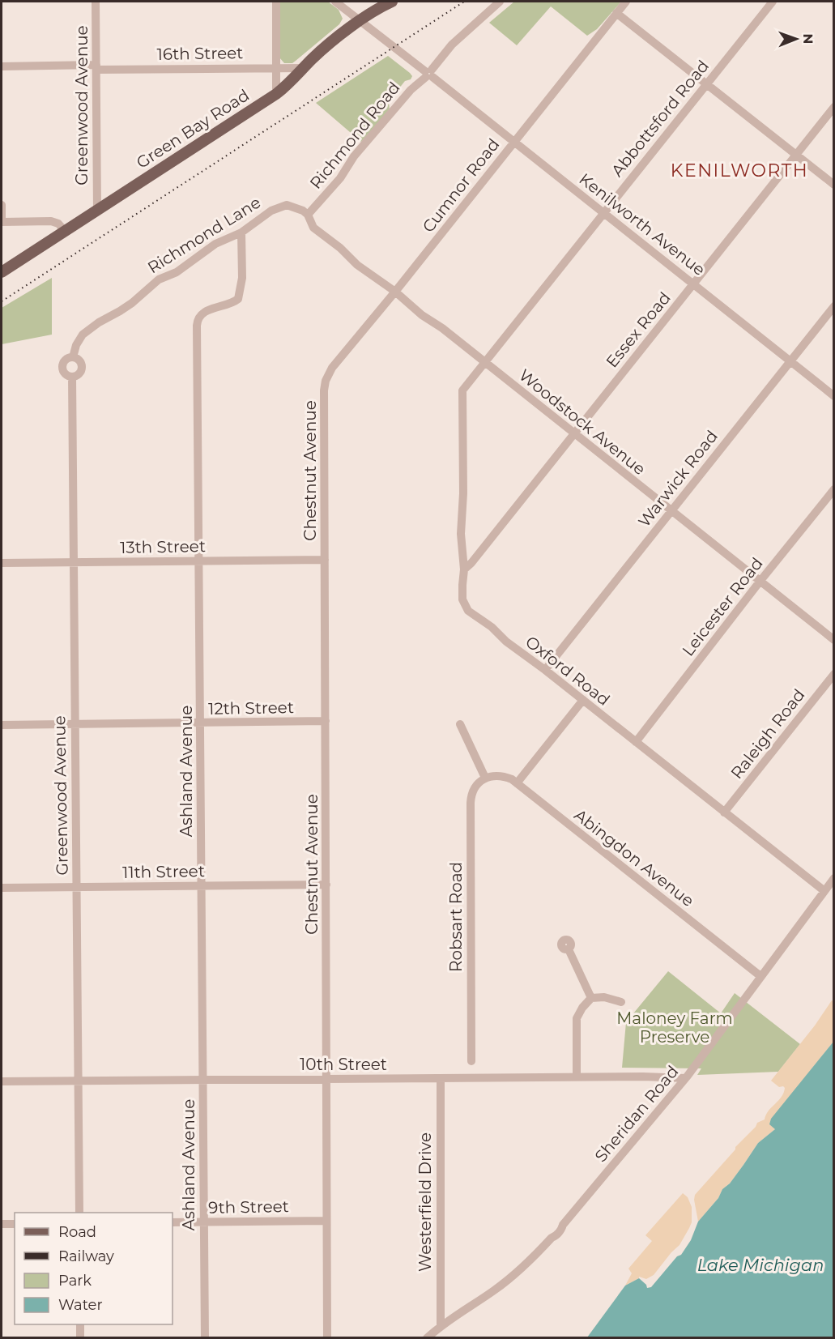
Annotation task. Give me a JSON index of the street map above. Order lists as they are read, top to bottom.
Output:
{
  "streets": {
    "main road": ["Green Bay Road"],
    "street": [
      "16th Street",
      "Greenwood Avenue",
      "Abbottsford Road",
      "Richmond Road",
      "Cumnor Road",
      "Kenilworth Avenue",
      "Richmond Lane",
      "Essex Road",
      "Woodstock Avenue",
      "Chestnut Avenue",
      "Warwick Road",
      "13th Street",
      "Leicester Road",
      "Oxford Road",
      "12th Street",
      "Raleigh Road",
      "Ashland Avenue",
      "Abingdon Avenue",
      "11th Street",
      "Robsart Road",
      "10th Street",
      "Sheridan Road",
      "Westerfield Drive",
      "9th Street"
    ]
  },
  "crossings": [
    ["16th Street", "Greenwood Avenue"],
    ["16th Street", "Green Bay Road"],
    ["Greenwood Avenue", "Green Bay Road"],
    ["Greenwood Avenue", "Richmond Lane"],
    ["Greenwood Avenue", "13th Street"],
    ["Greenwood Avenue", "12th Street"],
    ["Greenwood Avenue", "11th Street"],
    ["Greenwood Avenue", "10th Street"],
    ["Abbottsford Road", "Kenilworth Avenue"],
    ["Abbottsford Road", "Woodstock Avenue"],
    ["Abbottsford Road", "Oxford Road"],
    ["Green Bay Road", "Kenilworth Avenue"],
    ["Richmond Road", "Kenilworth Avenue"],
    ["Richmond Road", "Richmond Lane"],
    ["Richmond Road", "Woodstock Avenue"],
    ["Cumnor Road", "Kenilworth Avenue"],
    ["Cumnor Road", "Woodstock Avenue"],
    ["Cumnor Road", "Chestnut Avenue"],
    ["Kenilworth Avenue", "Essex Road"],
    ["Kenilworth Avenue", "Warwick Road"],
    ["Richmond Lane", "Woodstock Avenue"],
    ["Richmond Lane", "Ashland Avenue"],
    ["Essex Road", "Woodstock Avenue"],
    ["Essex Road", "Oxford Road"],
    ["Woodstock Avenue", "Warwick Road"],
    ["Woodstock Avenue", "Leicester Road"],
    ["Chestnut Avenue", "13th Street"],
    ["Chestnut Avenue", "12th Street"],
    ["Chestnut Avenue", "11th Street"],
    ["Chestnut Avenue", "10th Street"],
    ["Chestnut Avenue", "9th Street"],
    ["Warwick Road", "Oxford Road"],
    ["13th Street", "Ashland Avenue"],
    ["Leicester Road", "Oxford Road"],
    ["Oxford Road", "Raleigh Road"],
    ["Oxford Road", "Sheridan Road"],
    ["12th Street", "Ashland Avenue"],
    ["Ashland Avenue", "11th Street"],
    ["Ashland Avenue", "10th Street"],
    ["Ashland Avenue", "9th Street"],
    ["Abingdon Avenue", "Robsart Road"],
    ["Abingdon Avenue", "Sheridan Road"],
    ["10th Street", "Sheridan Road"],
    ["10th Street", "Westerfield Drive"],
    ["Sheridan Road", "Westerfield Drive"]
  ],
  "districts": ["KENILWORTH"],
  "water": ["Lake Michigan"],
  "parks": ["Maloney Farm Preserve"],
  "legend": [
    "Road",
    "Railway",
    "Park",
    "Water"
  ],
  "north": "right"
}
